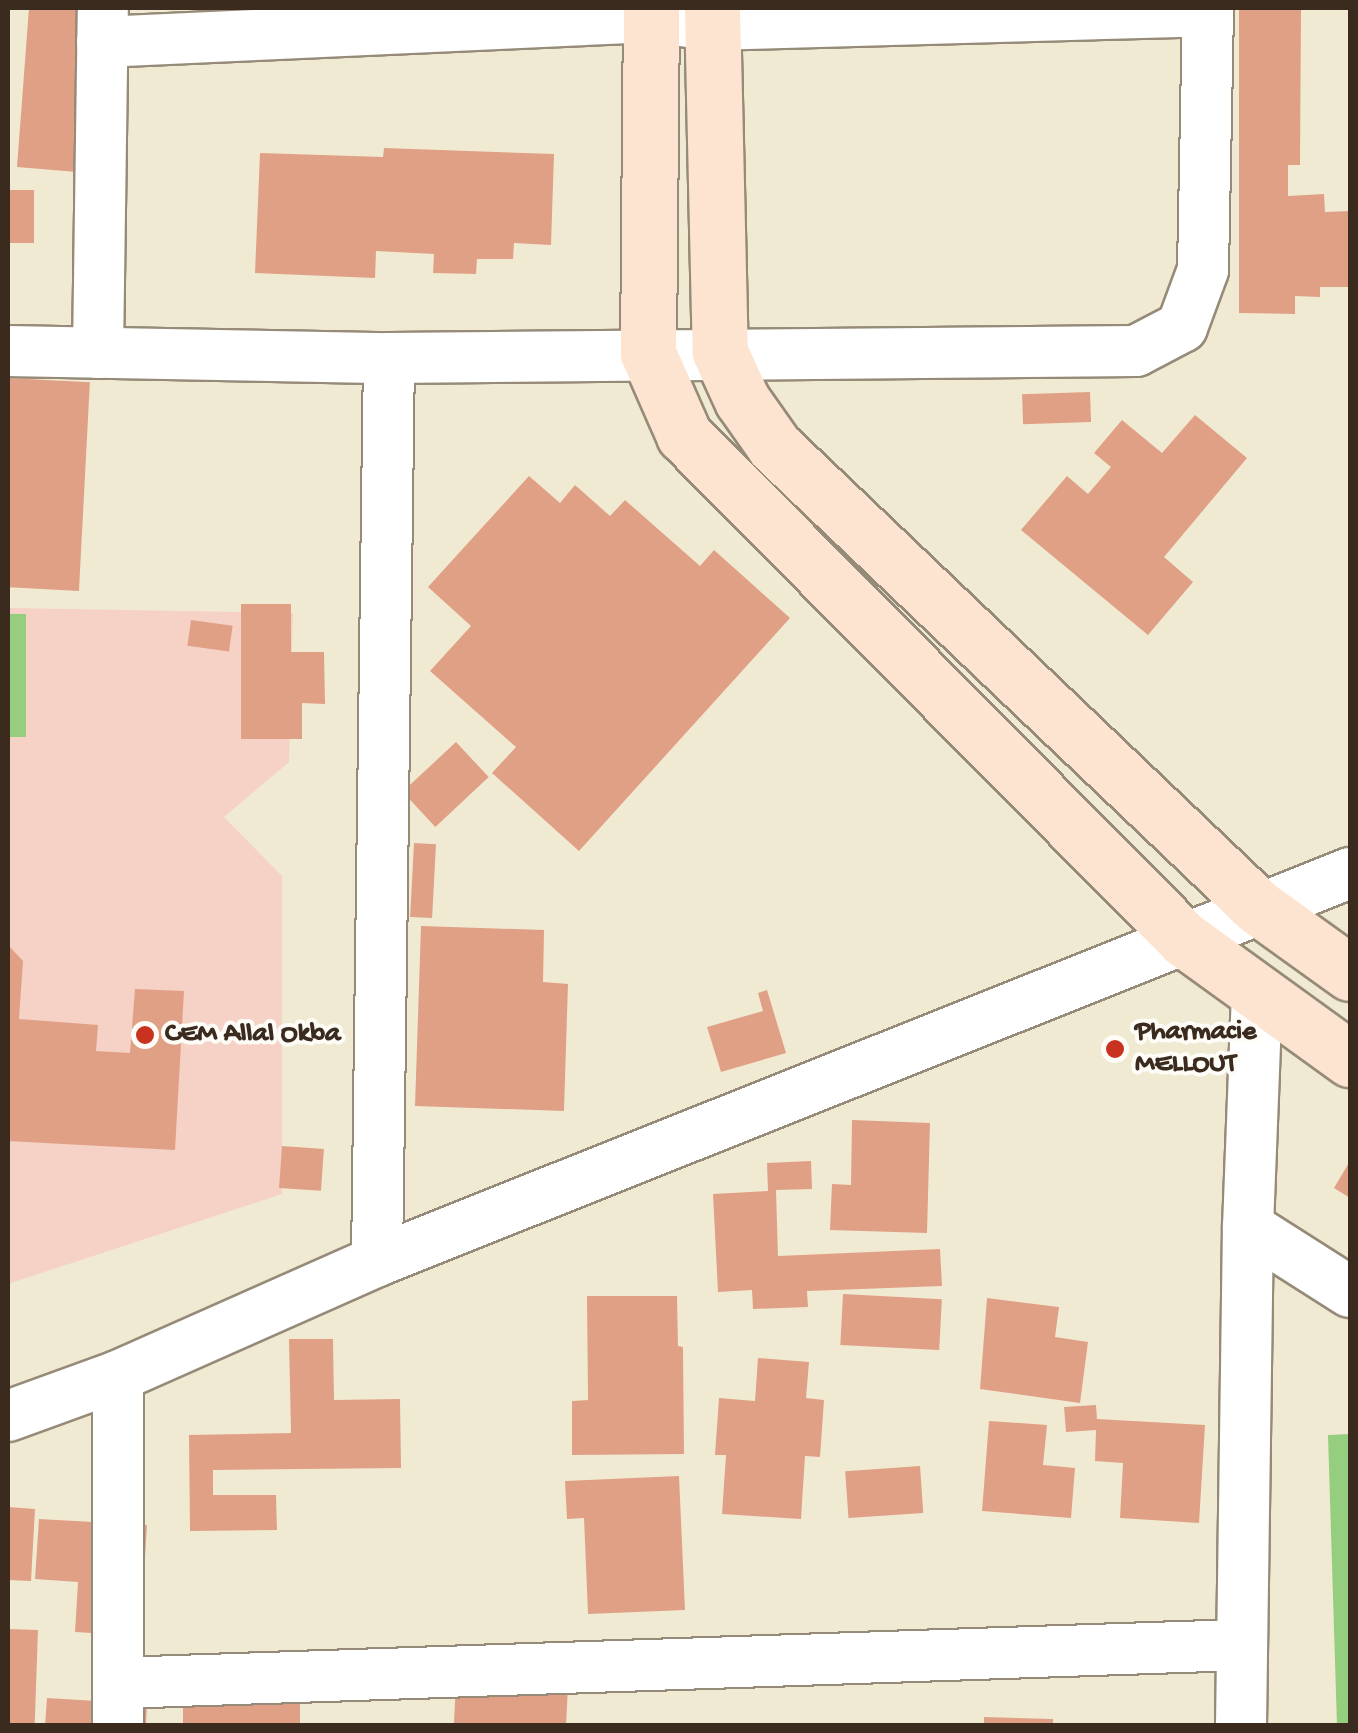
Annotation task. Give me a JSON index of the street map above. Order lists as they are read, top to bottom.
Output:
{
  "places": ["CEM Allal Okba", "Pharmacie MELLOUT"]
}
